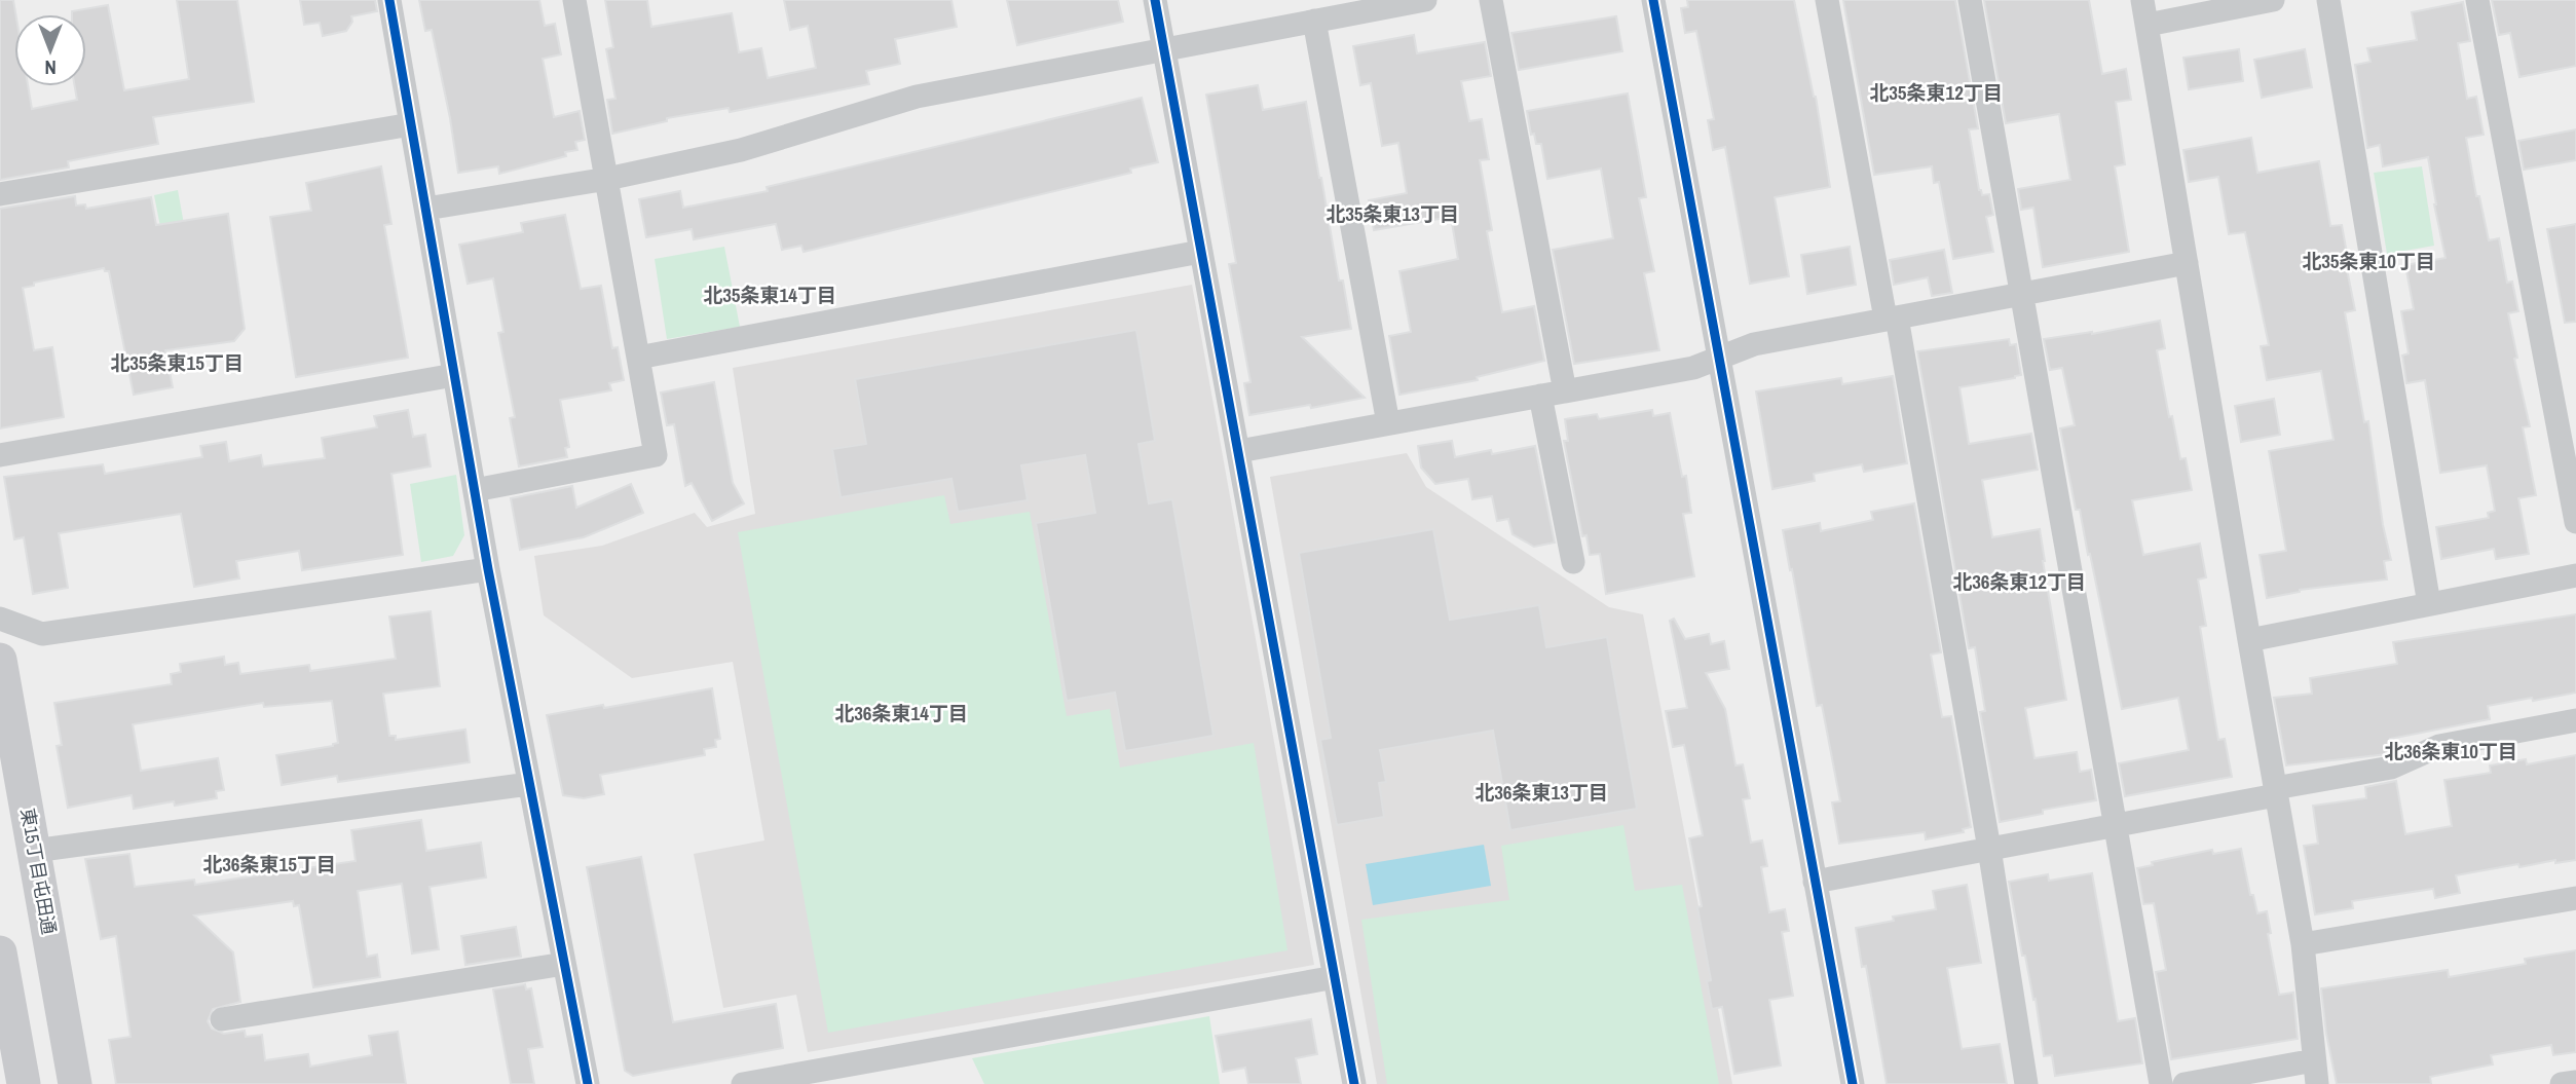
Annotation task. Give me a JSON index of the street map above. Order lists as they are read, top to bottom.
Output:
{
  "streets": {
    "street": ["東15丁目屯田通"]
  },
  "districts": [
    "北35条東12丁目",
    "北35条東13丁目",
    "北35条東10丁目",
    "北35条東14丁目",
    "北35条東15丁目",
    "北36条東12丁目",
    "北36条東14丁目",
    "北36条東10丁目",
    "北36条東13丁目",
    "北36条東15丁目"
  ],
  "north": "bottom"
}
